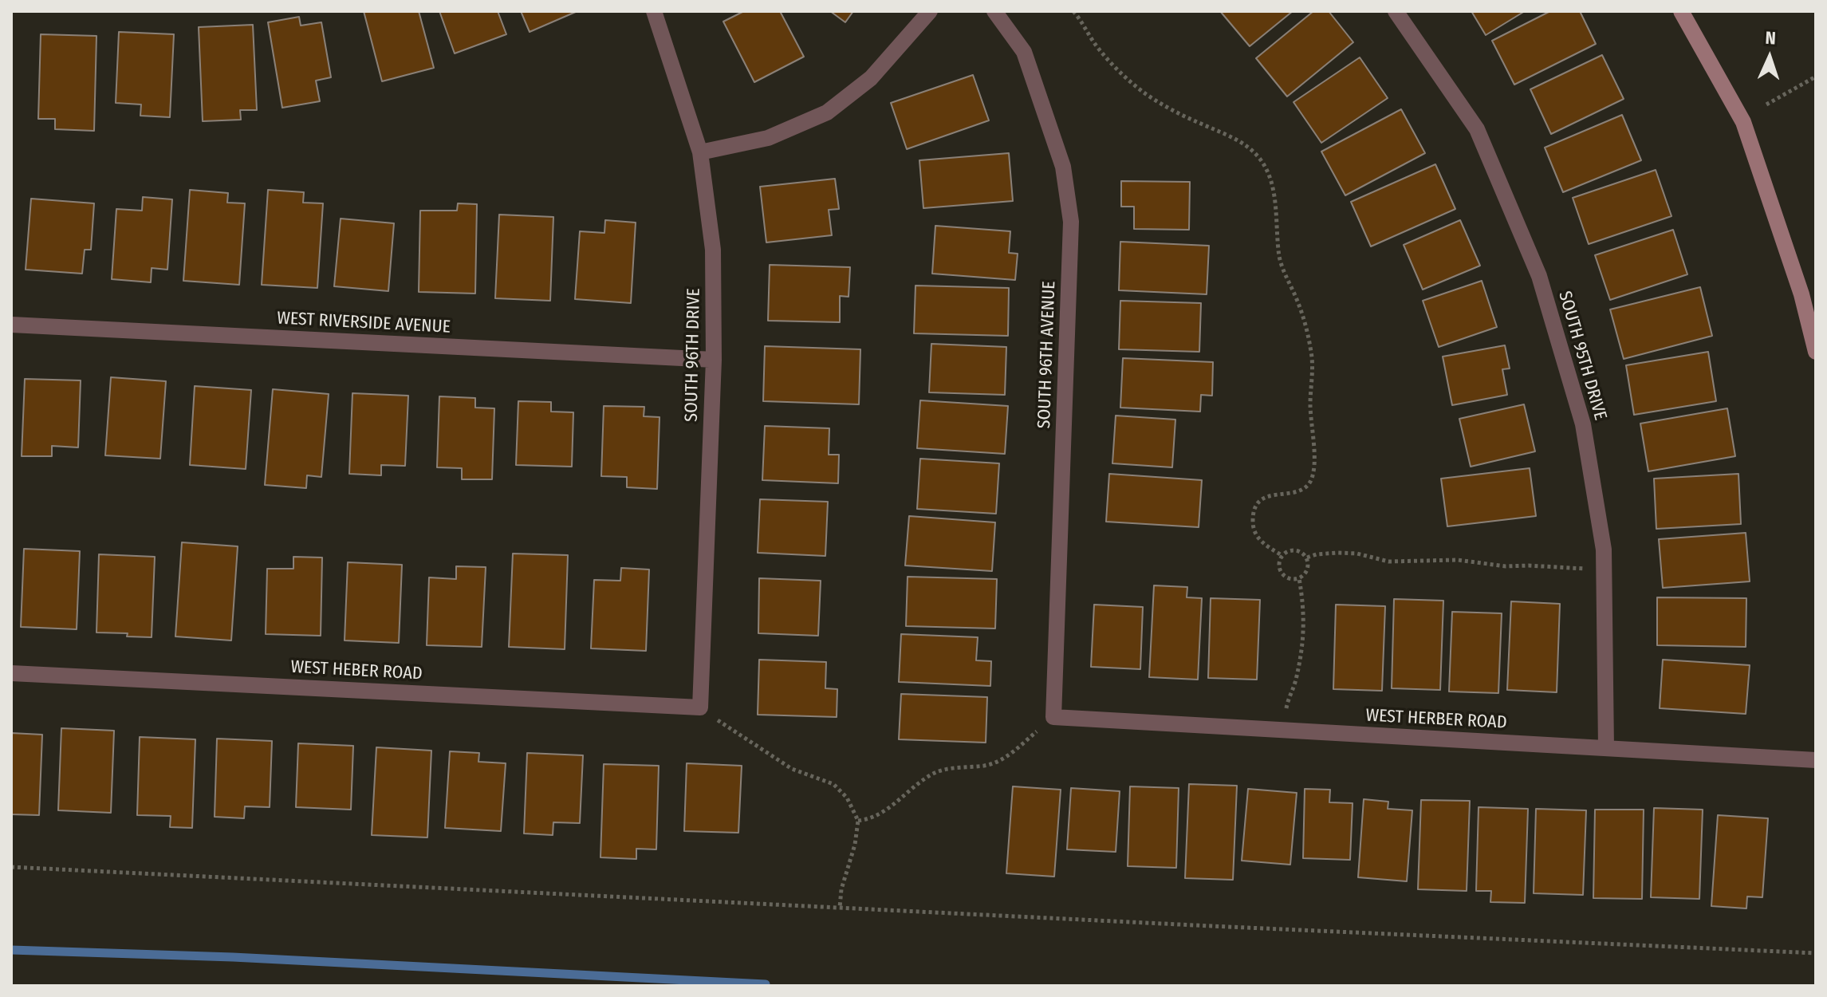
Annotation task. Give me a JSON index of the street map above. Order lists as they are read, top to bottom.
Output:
{
  "streets": {
    "street": [
      "WEST RIVERSIDE AVENUE",
      "SOUTH 96TH DRIVE",
      "SOUTH 96TH AVENUE",
      "SOUTH 95TH DRIVE",
      "WEST HEBER ROAD",
      "WEST HERBER ROAD"
    ]
  },
  "crossings": [
    ["WEST RIVERSIDE AVENUE", "SOUTH 96TH DRIVE"],
    ["SOUTH 96TH DRIVE", "WEST HEBER ROAD"],
    ["SOUTH 96TH AVENUE", "WEST HERBER ROAD"],
    ["SOUTH 95TH DRIVE", "WEST HERBER ROAD"]
  ],
  "north": "top"
}
